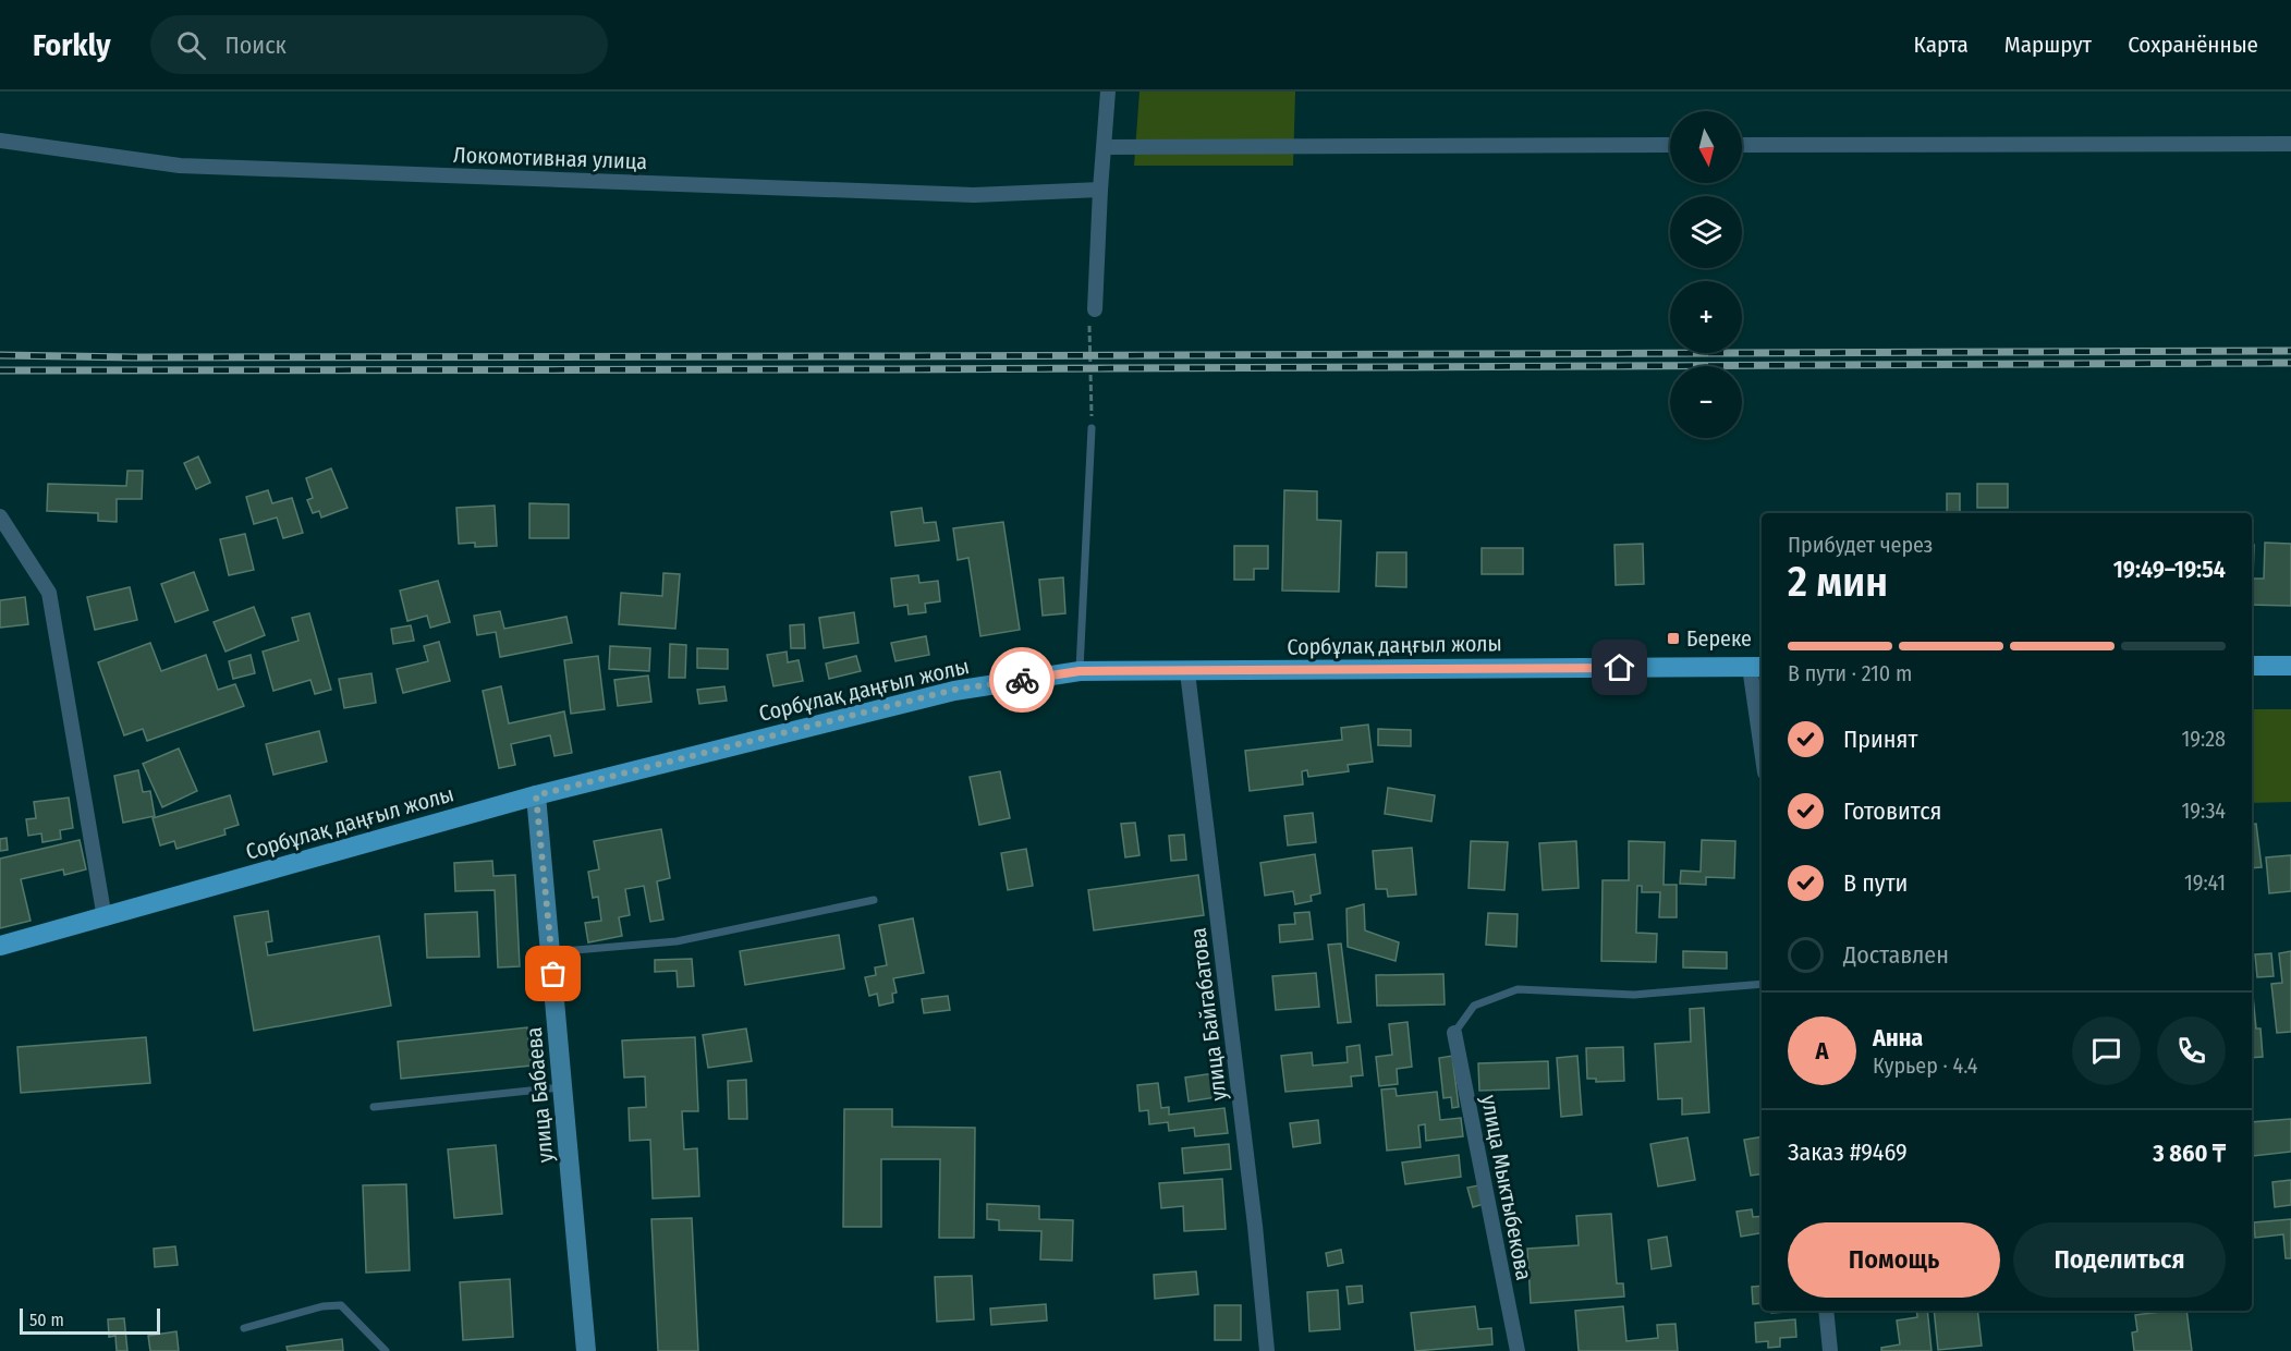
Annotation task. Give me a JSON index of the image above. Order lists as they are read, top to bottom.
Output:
{
  "streets": {
    "main road": ["Сорбұлақ даңғыл жолы"],
    "street": [
      "Локомотивная улица",
      "улица Байгабатова",
      "улица Бабаева",
      "улица Мыктыбекова"
    ]
  },
  "crossings": [
    ["Сорбұлақ даңғыл жолы", "улица Байгабатова"],
    ["Сорбұлақ даңғыл жолы", "улица Бабаева"]
  ],
  "places": {
    "transit": ["Береке"]
  },
  "scale_bar": "50 m",
  "north": "bottom",
  "page": {
    "header": "Forkly",
    "search": "Поиск",
    "nav": ["Карта", "Маршрут", "Сохранённые"],
    "map_buttons": ["+", "−"],
    "heading": ["2 мин", "Прибудет через", "19:49–19:54"],
    "panel": [
      "Анна",
      "Курьер · 4.4",
      "Заказ #9469",
      "3 860 ₸"
    ],
    "bar": "В пути · 210 m",
    "list": [
      ["Принят", "19:28"],
      ["Готовится", "19:34"],
      ["В пути", "19:41"],
      "Доставлен"
    ],
    "round": "А",
    "buttons": ["Помощь", "Поделиться"],
    "scale": "50 m"
  }
}
